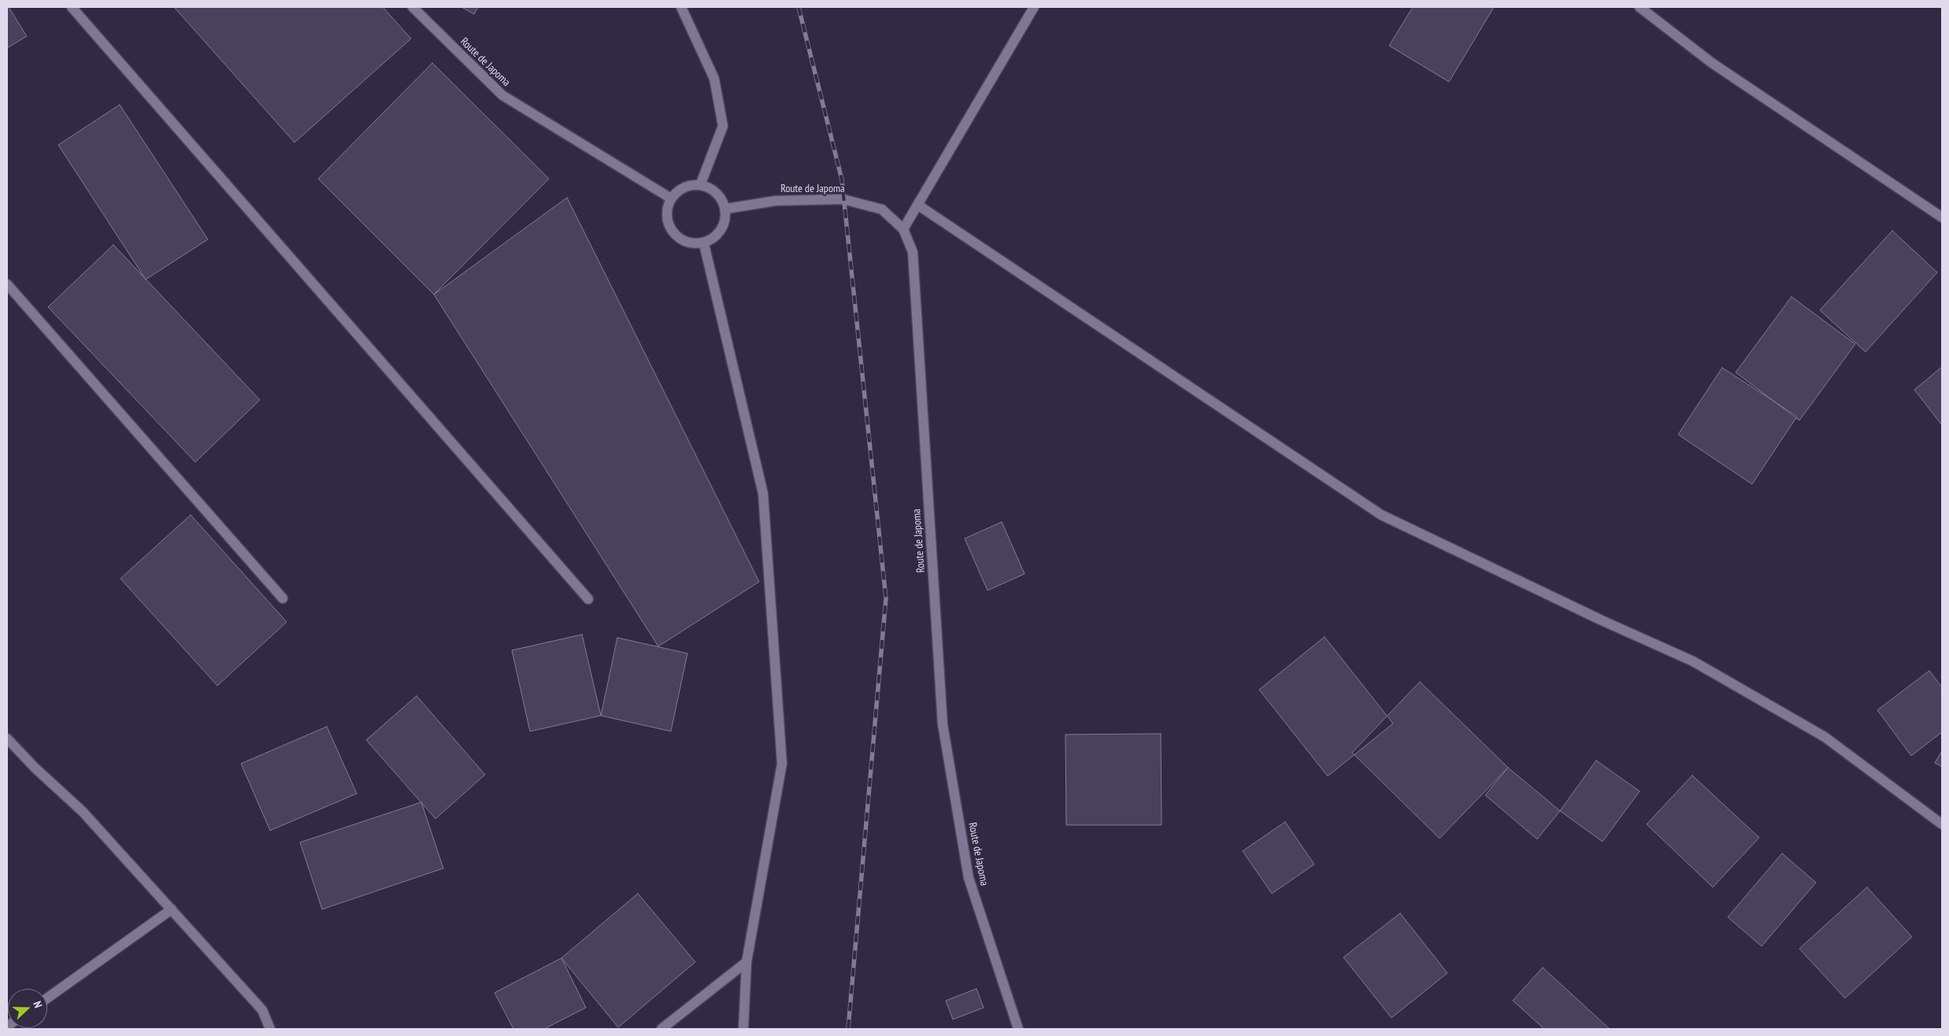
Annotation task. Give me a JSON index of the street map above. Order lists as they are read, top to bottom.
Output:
{
  "streets": {
    "street": ["Route de Japoma"]
  },
  "north": "right"
}
